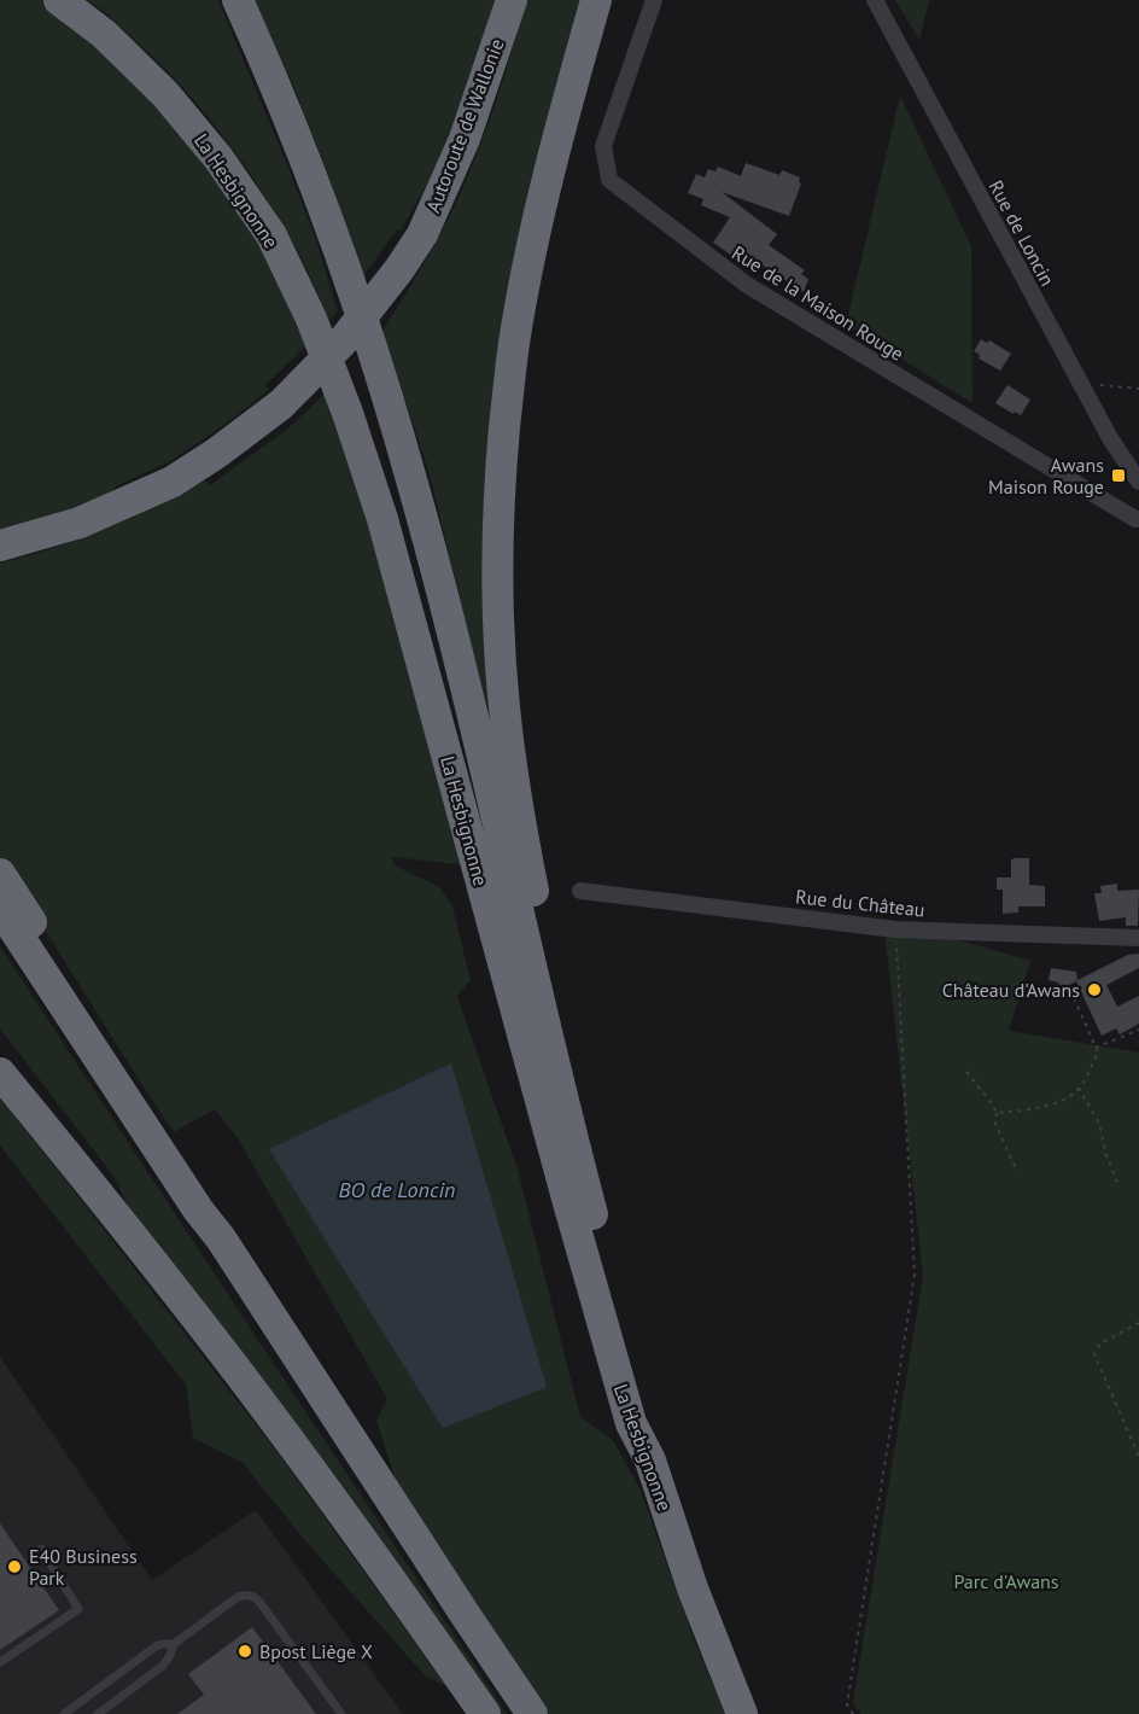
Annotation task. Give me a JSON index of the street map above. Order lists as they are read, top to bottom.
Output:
{
  "streets": {
    "highway": ["Autoroute de Wallonie", "La Hesbignonne"],
    "street": ["Rue de Loncin", "Rue de la Maison Rouge", "Rue du Château"]
  },
  "water": ["BO de Loncin"],
  "parks": ["Parc d'Awans"],
  "places": {
    "transit": ["Awans Maison Rouge"],
    "other": ["Château d'Awans", "E40 Business Park", "Bpost Liège X"]
  }
}
